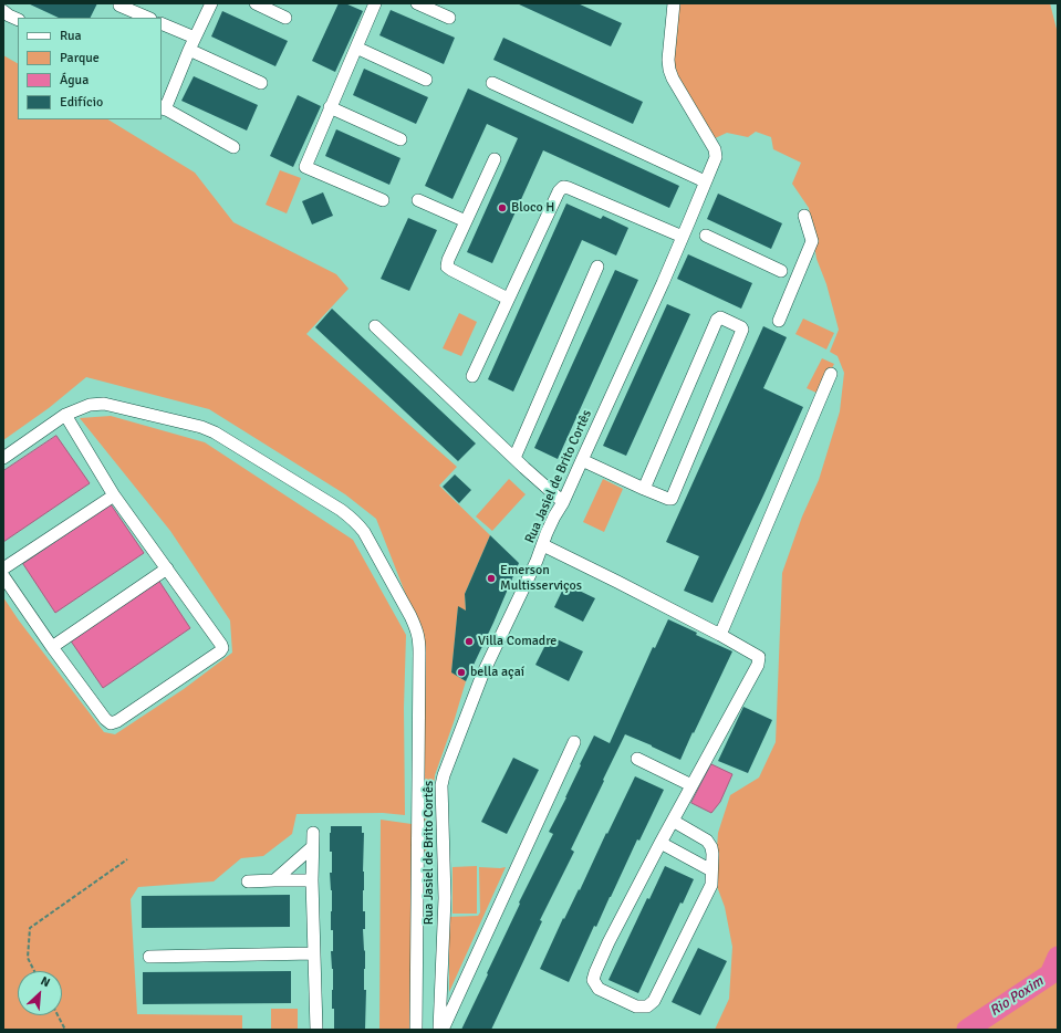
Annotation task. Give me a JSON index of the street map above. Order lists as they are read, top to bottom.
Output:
{
  "streets": {
    "street": ["Rua Jasiel de Brito Cortês"]
  },
  "water": ["Rio Poxim"],
  "places": [
    "Bloco H",
    "Emerson Multisserviços",
    "Villa Comadre",
    "bella açaí"
  ],
  "legend": [
    "Rua",
    "Parque",
    "Água",
    "Edifício"
  ],
  "north": "top right"
}
